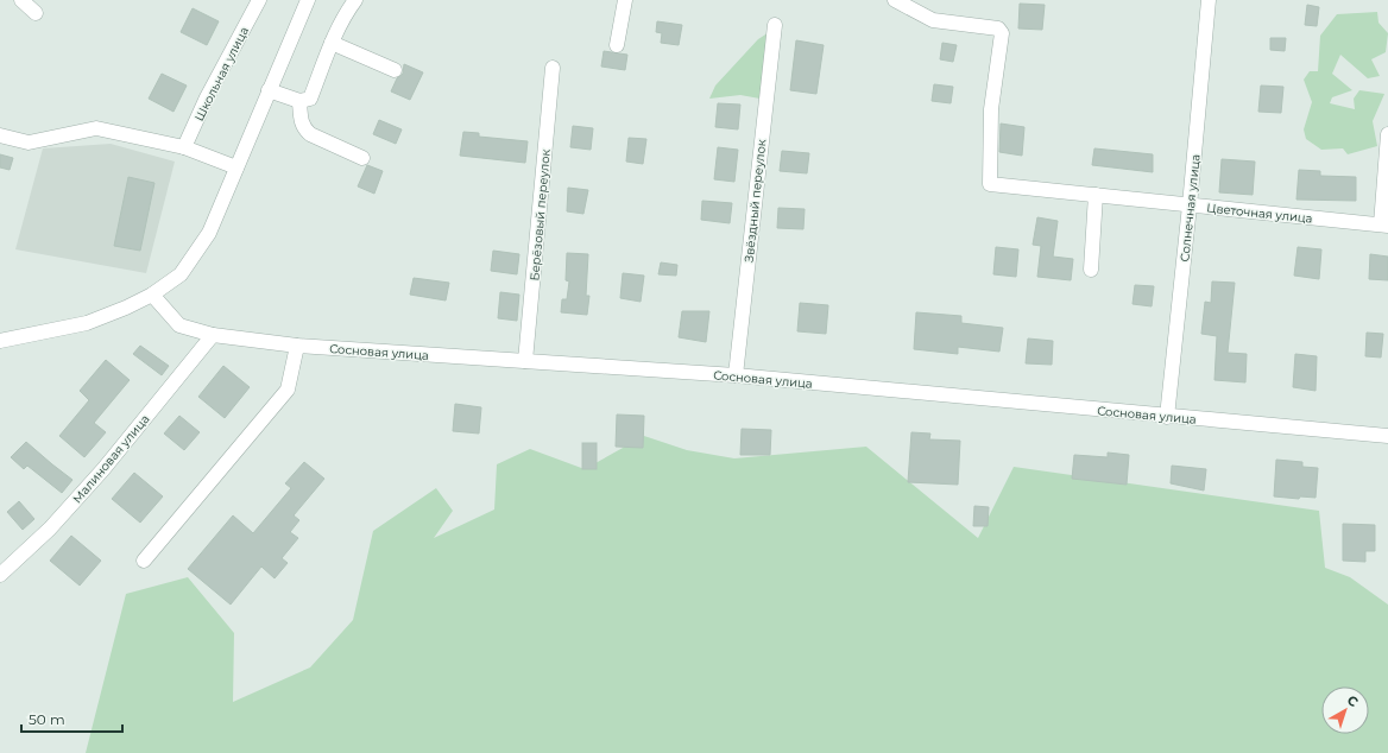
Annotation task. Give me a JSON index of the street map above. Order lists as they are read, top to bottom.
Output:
{
  "streets": {
    "street": [
      "Школьная улица",
      "Звёздный переулок",
      "Солнечная улица",
      "Цветочная улица",
      "Берёзовый переулок",
      "Сосновая улица",
      "Малиновая улица"
    ]
  },
  "crossings": [
    ["Звёздный переулок", "Сосновая улица"],
    ["Солнечная улица", "Цветочная улица"],
    ["Солнечная улица", "Сосновая улица"],
    ["Берёзовый переулок", "Сосновая улица"],
    ["Сосновая улица", "Малиновая улица"]
  ],
  "scale_bar": "50 m",
  "north": "top right"
}
